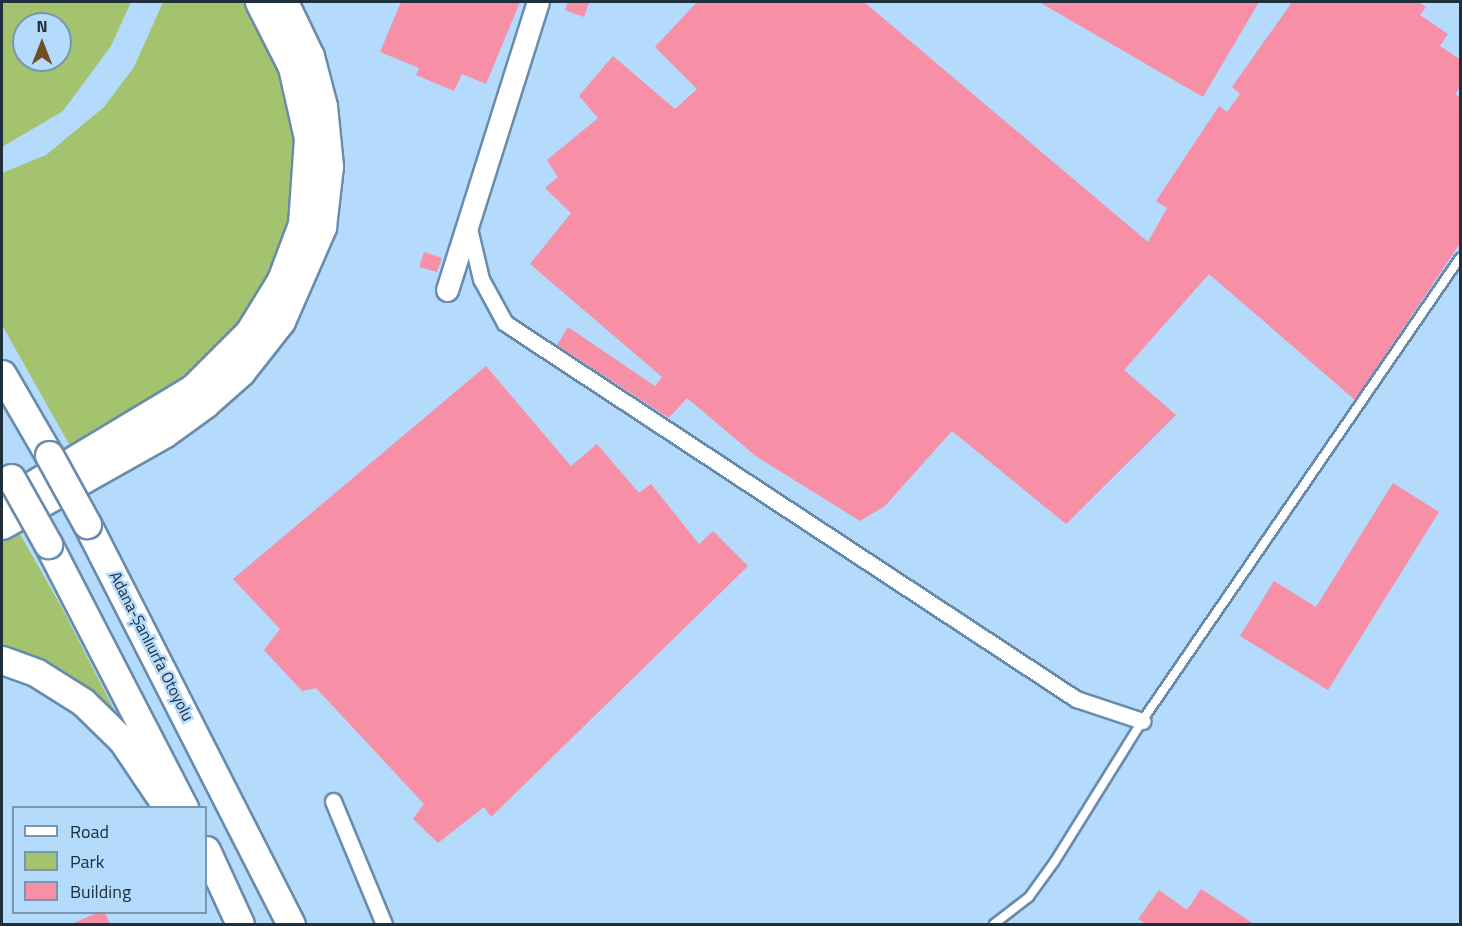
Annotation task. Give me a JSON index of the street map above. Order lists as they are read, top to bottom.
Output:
{
  "streets": {
    "highway": ["Adana-Şanlıurfa Otoyolu"]
  },
  "legend": ["Road", "Park", "Building"],
  "north": "top"
}
